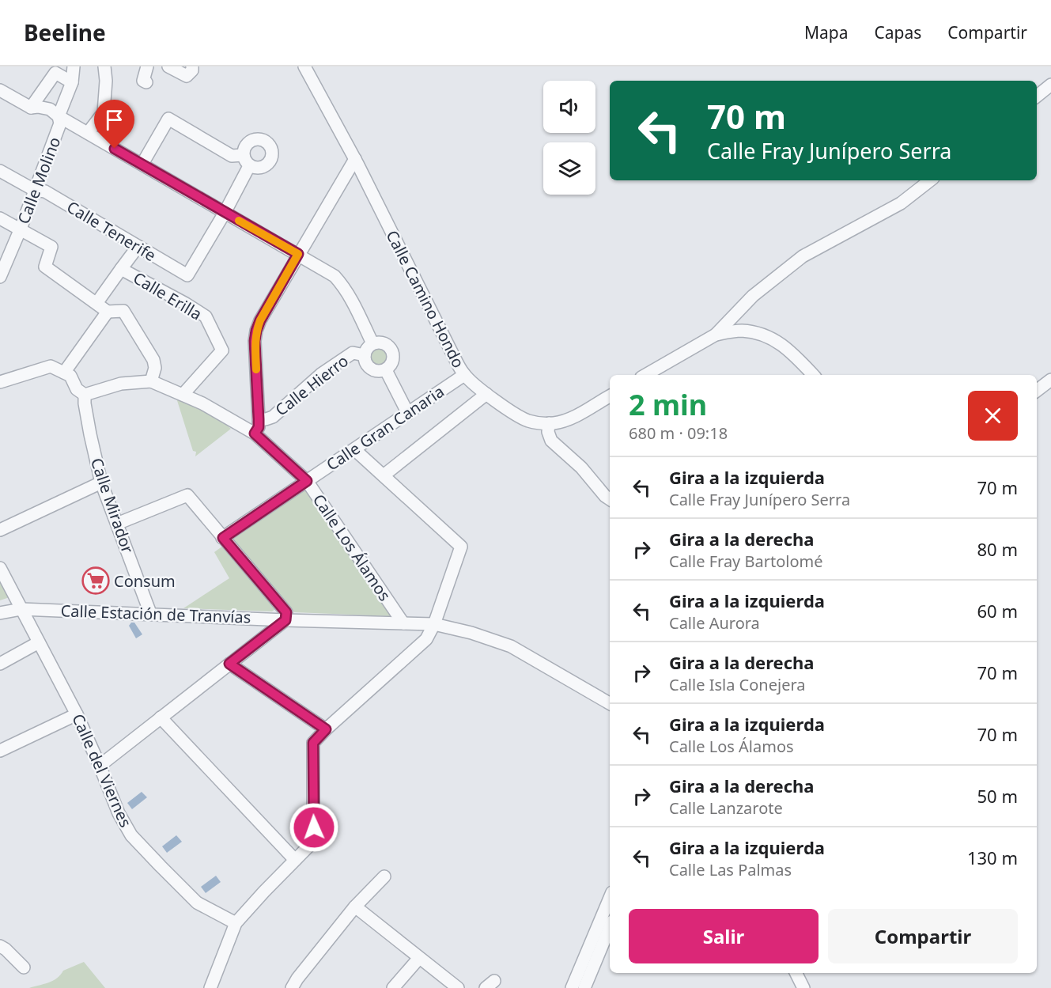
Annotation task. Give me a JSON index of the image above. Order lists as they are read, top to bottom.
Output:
{
  "streets": {
    "street": [
      "Calle Molino",
      "Calle Tenerife",
      "Calle Erilla",
      "Calle Camino Hondo",
      "Calle Hierro",
      "Calle Gran Canaria",
      "Calle Mirador",
      "Calle Los Álamos",
      "Calle Estación de Tranvías",
      "Calle del Viernes"
    ]
  },
  "crossings": [
    ["Calle Molino", "Calle Tenerife"],
    ["Calle Tenerife", "Calle Erilla"],
    ["Calle Erilla", "Calle Los Álamos"],
    ["Calle Camino Hondo", "Calle Gran Canaria"],
    ["Calle Gran Canaria", "Calle Los Álamos"],
    ["Calle Mirador", "Calle Los Álamos"],
    ["Calle Mirador", "Calle Estación de Tranvías"],
    ["Calle Los Álamos", "Calle Estación de Tranvías"],
    ["Calle Estación de Tranvías", "Calle del Viernes"]
  ],
  "places": {
    "supermarket": ["Consum"]
  },
  "page": {
    "header": "Beeline",
    "nav": ["Mapa", "Capas", "Compartir"],
    "turn": ["70 m", "Calle Fray Junípero Serra"],
    "heading": ["2 min", "680 m · 09:18"],
    "list": [
      {
        "name": "Gira a la izquierda",
        "note": "Calle Fray Junípero Serra",
        "value": "70 m"
      },
      {
        "name": "Gira a la derecha",
        "note": "Calle Fray Bartolomé",
        "value": "80 m"
      },
      {
        "name": "Gira a la izquierda",
        "note": "Calle Aurora",
        "value": "60 m"
      },
      {
        "name": "Gira a la derecha",
        "note": "Calle Isla Conejera",
        "value": "70 m"
      },
      {
        "name": "Gira a la izquierda",
        "note": "Calle Los Álamos",
        "value": "70 m"
      },
      {
        "name": "Gira a la derecha",
        "note": "Calle Lanzarote",
        "value": "50 m"
      },
      {
        "name": "Gira a la izquierda",
        "note": "Calle Las Palmas",
        "value": "130 m"
      }
    ],
    "buttons": ["Salir", "Compartir"]
  }
}
